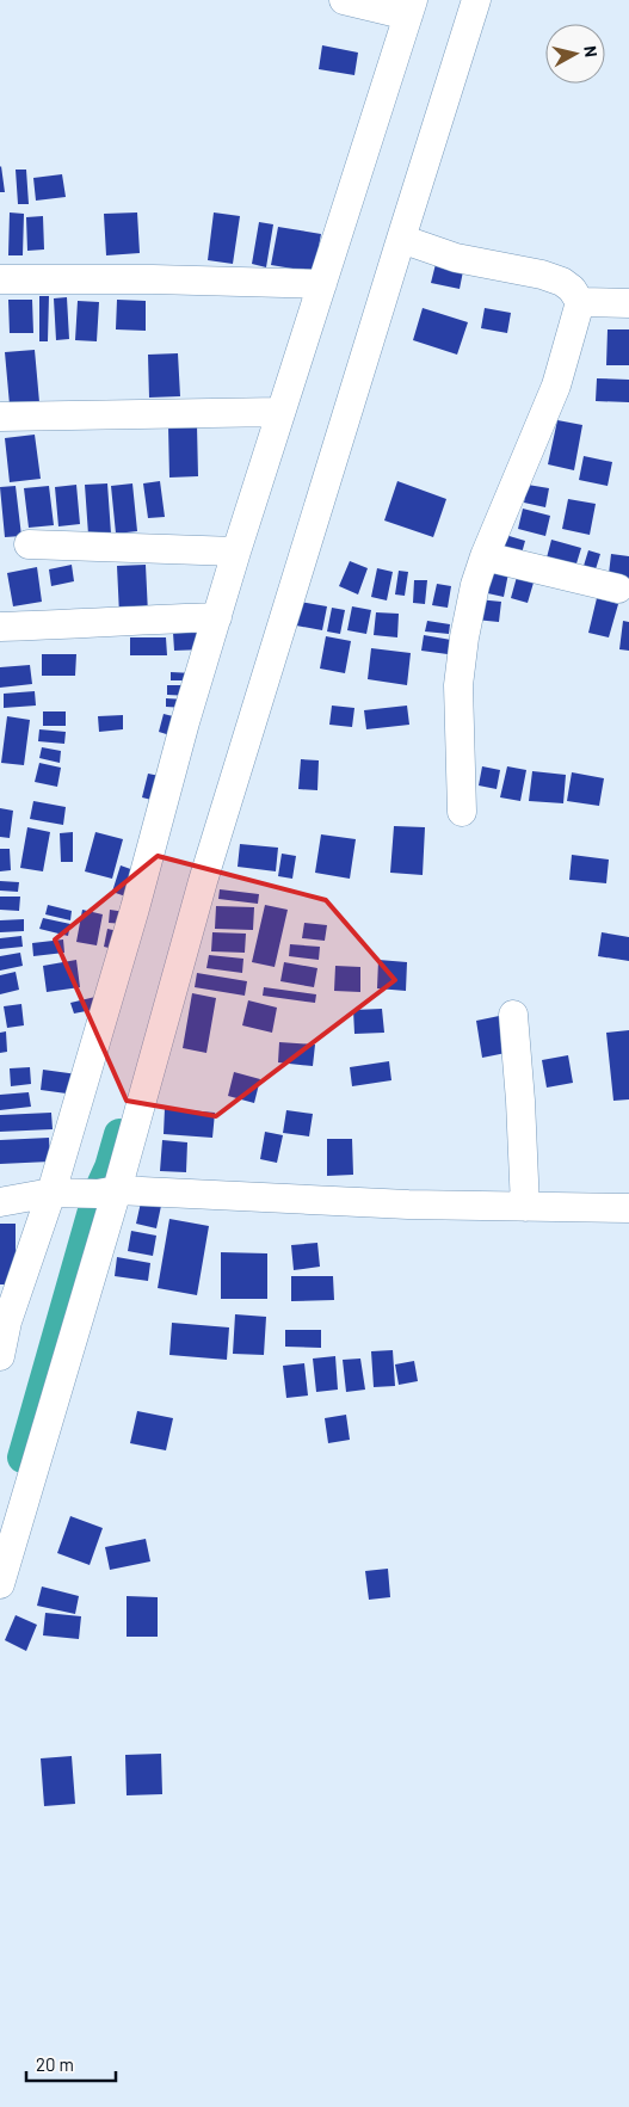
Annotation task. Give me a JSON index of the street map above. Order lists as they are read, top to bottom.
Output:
{
  "scale_bar": "20 m",
  "north": "right"
}
